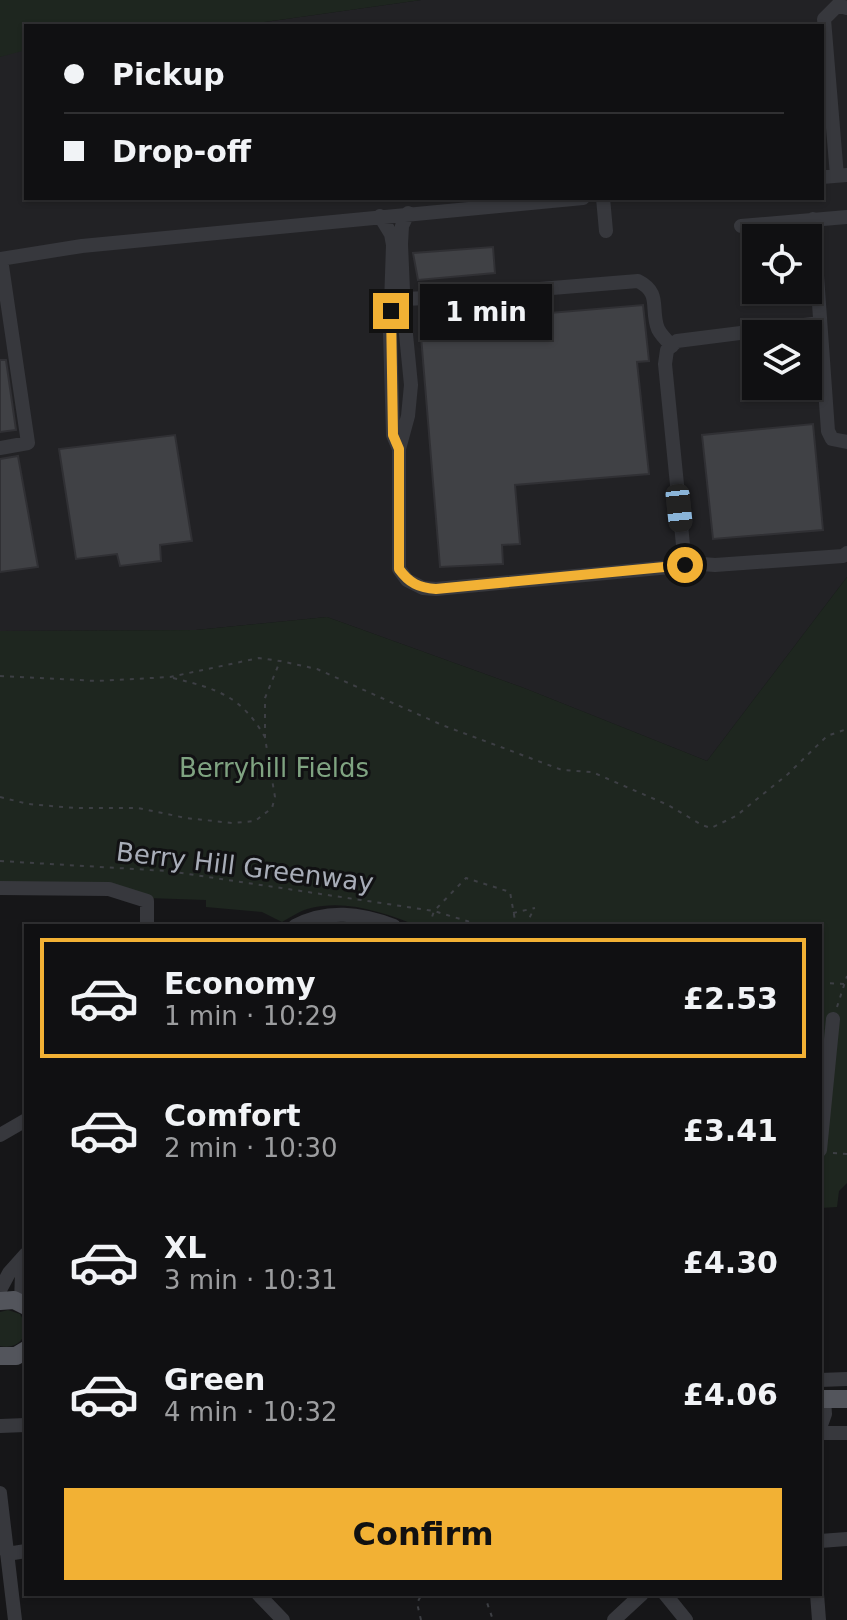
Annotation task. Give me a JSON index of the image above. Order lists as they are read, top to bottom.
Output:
{
  "streets": {
    "path": ["Berry Hill Greenway"]
  },
  "parks": ["Berryhill Fields"],
  "page": {
    "banner": ["Pickup", "Drop-off"],
    "bubble": "1 min",
    "list": [
      {
        "name": "Economy",
        "note": "1 min · 10:29",
        "value": "£2.53"
      },
      {
        "name": "Comfort",
        "note": "2 min · 10:30",
        "value": "£3.41"
      },
      {
        "name": "XL",
        "note": "3 min · 10:31",
        "value": "£4.30"
      },
      {
        "name": "Green",
        "note": "4 min · 10:32",
        "value": "£4.06"
      }
    ],
    "buttons": "Confirm"
  }
}
